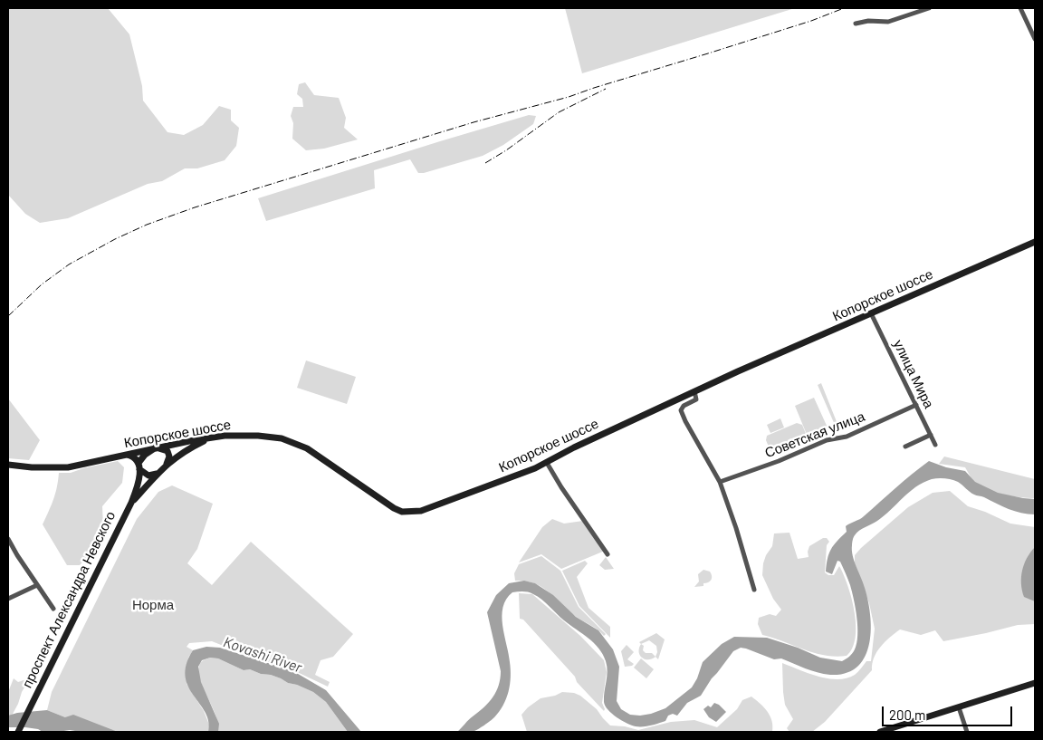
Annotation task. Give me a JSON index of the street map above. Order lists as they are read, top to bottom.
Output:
{
  "streets": {
    "main road": ["Копорское шоссе", "проспект Александра Невского"],
    "street": ["улица Мира", "Советская улица"]
  },
  "crossings": [
    ["Копорское шоссе", "улица Мира"],
    ["улица Мира", "Советская улица"]
  ],
  "water": ["Kovashi River"],
  "parks": ["Норма"],
  "scale_bar": "200 m"
}
